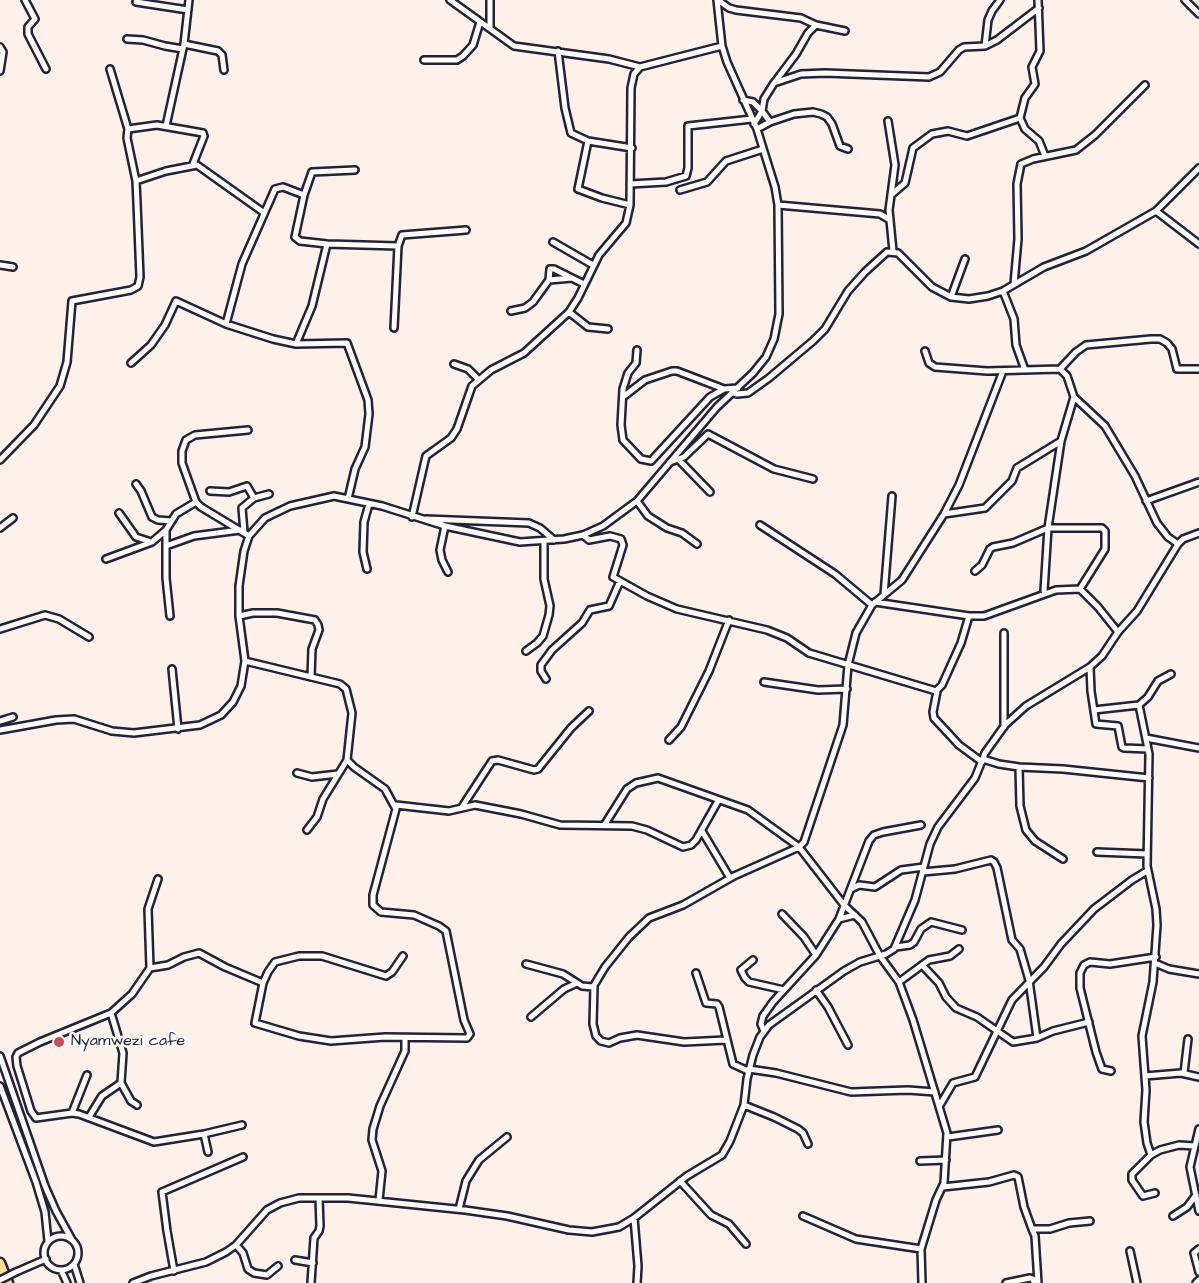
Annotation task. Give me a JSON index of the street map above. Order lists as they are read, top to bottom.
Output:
{
  "places": ["Nyamwezi cafe"]
}
